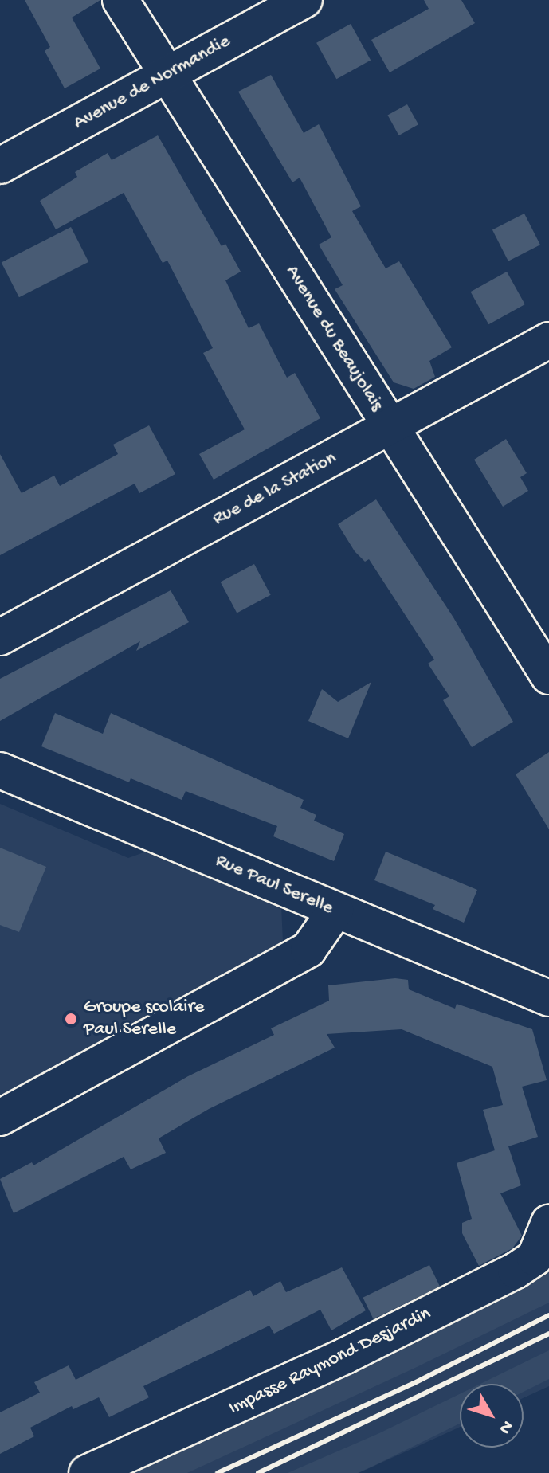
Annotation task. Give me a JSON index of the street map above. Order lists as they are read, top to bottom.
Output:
{
  "streets": {
    "street": [
      "Avenue de Normandie",
      "Avenue du Beaujolais",
      "Rue de la Station",
      "Rue Paul Serelle",
      "Impasse Raymond Desjardin"
    ]
  },
  "crossings": [
    ["Avenue de Normandie", "Avenue du Beaujolais"],
    ["Avenue du Beaujolais", "Rue de la Station"]
  ],
  "places": ["Groupe scolaire Paul Serelle"],
  "north": "bottom right"
}
